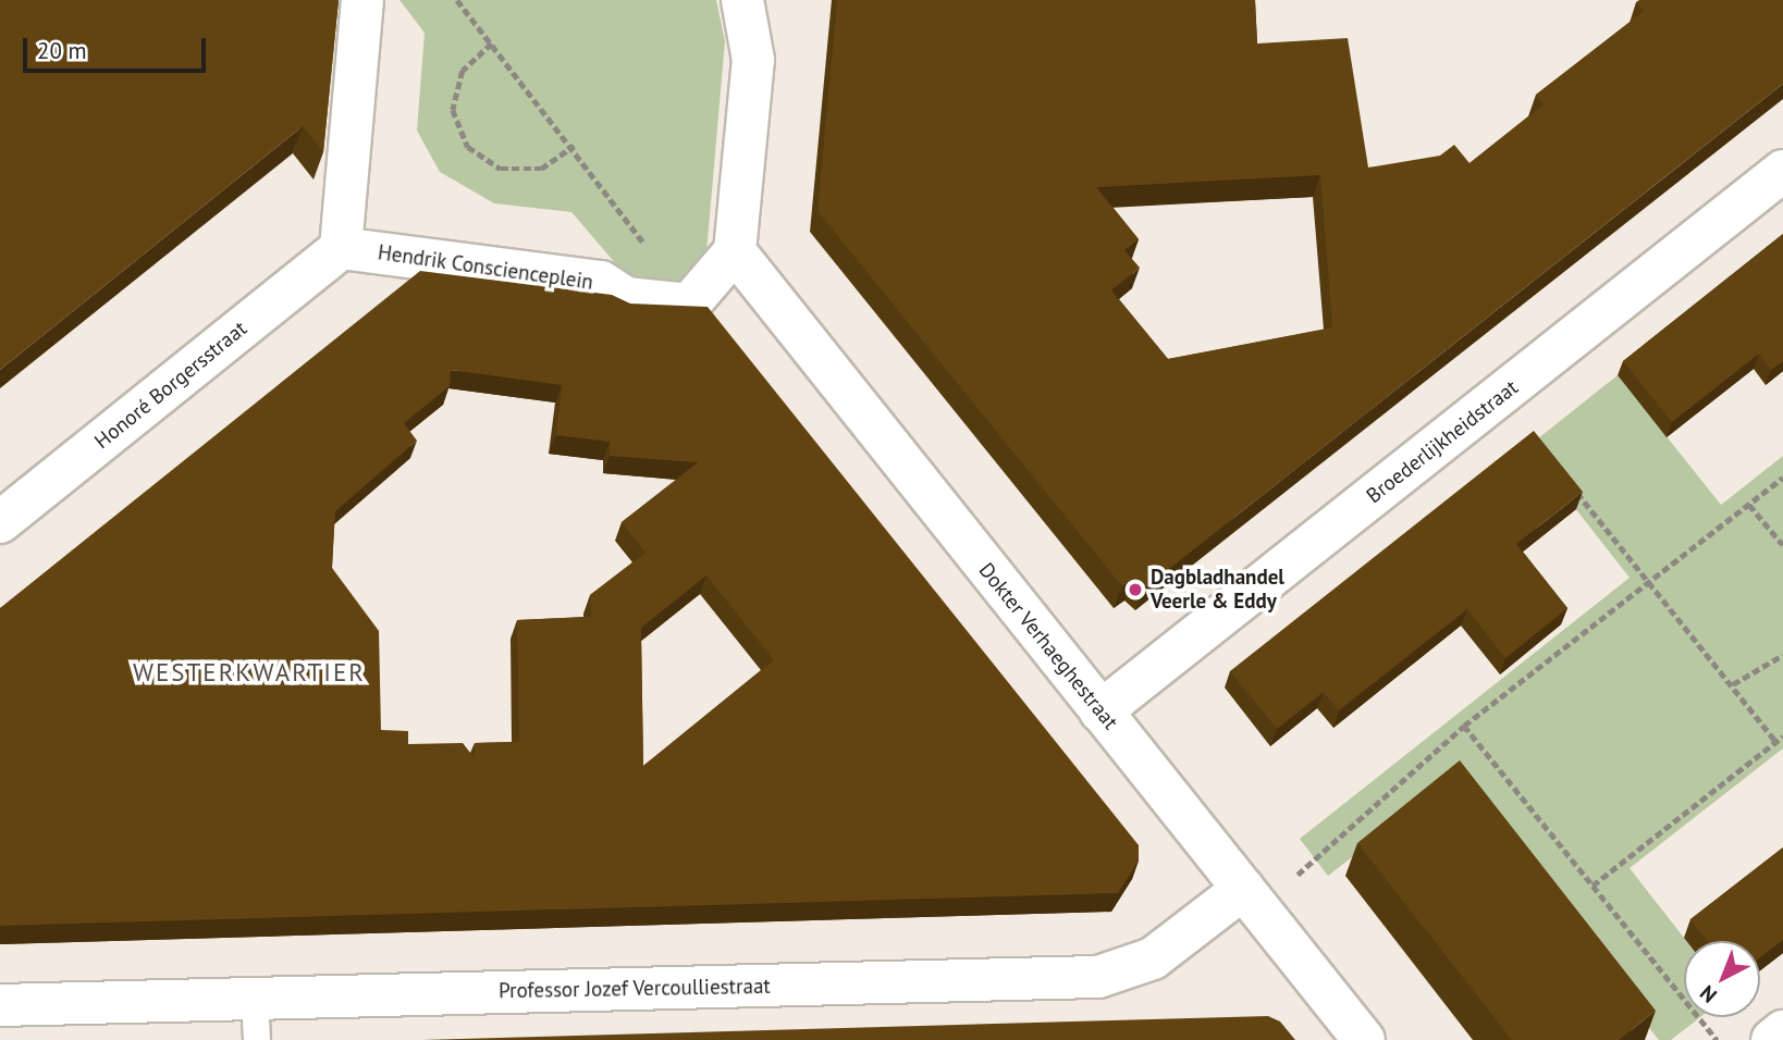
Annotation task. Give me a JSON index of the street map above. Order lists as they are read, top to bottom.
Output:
{
  "streets": {
    "street": [
      "Hendrik Conscienceplein",
      "Honoré Borgersstraat",
      "Broederlijkheidstraat",
      "Dokter Verhaeghestraat",
      "Professor Jozef Vercoulliestraat"
    ]
  },
  "crossings": [
    ["Hendrik Conscienceplein", "Honoré Borgersstraat"],
    ["Broederlijkheidstraat", "Dokter Verhaeghestraat"],
    ["Dokter Verhaeghestraat", "Professor Jozef Vercoulliestraat"]
  ],
  "districts": ["WESTERKWARTIER"],
  "places": ["Dagbladhandel Veerle & Eddy"],
  "scale_bar": "20 m",
  "north": "bottom left"
}
